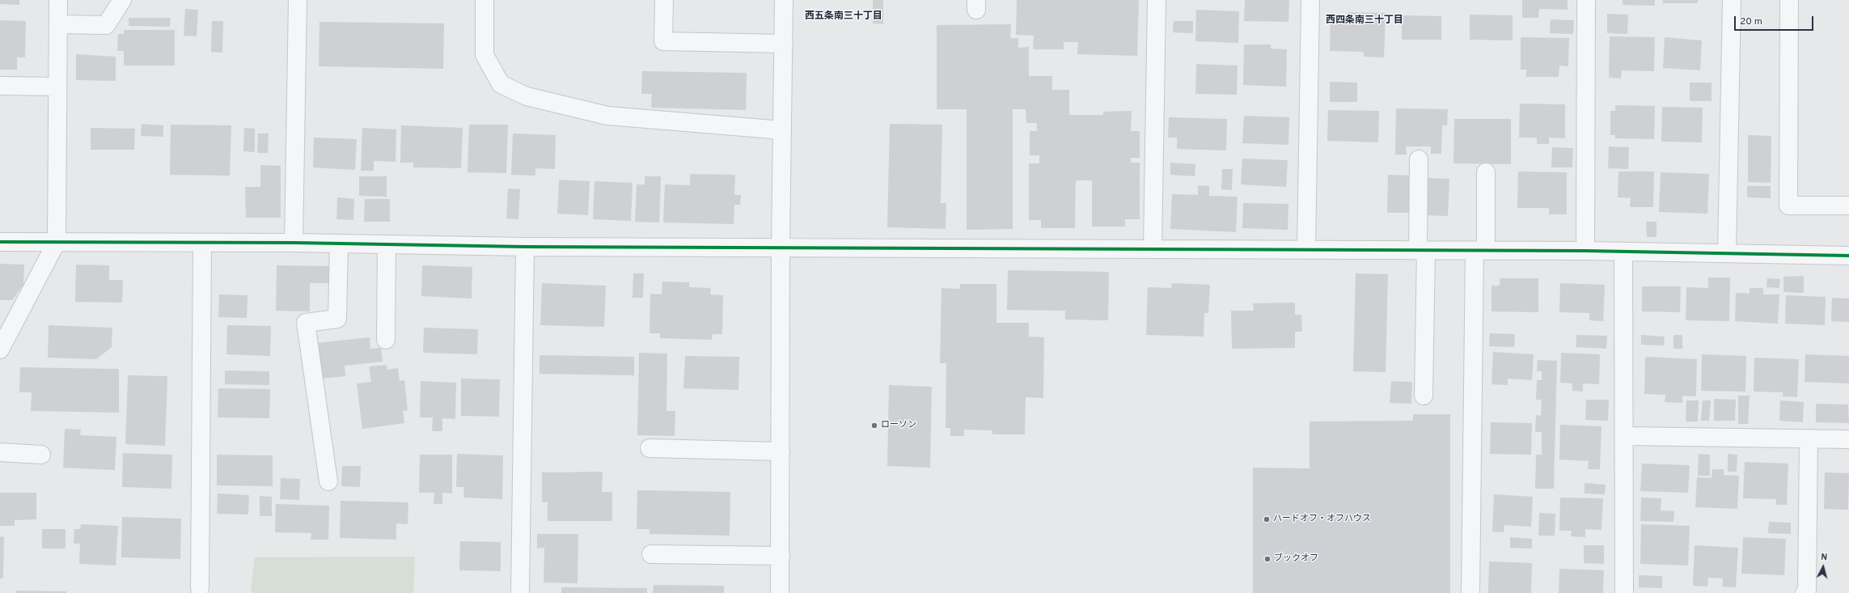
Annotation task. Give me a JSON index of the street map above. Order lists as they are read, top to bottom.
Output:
{
  "districts": ["西五条南三十丁目", "西四条南三十丁目"],
  "places": ["ローソン", "ハードオフ・オフハウス", "ブックオフ"],
  "scale_bar": "20 m",
  "north": "top"
}
